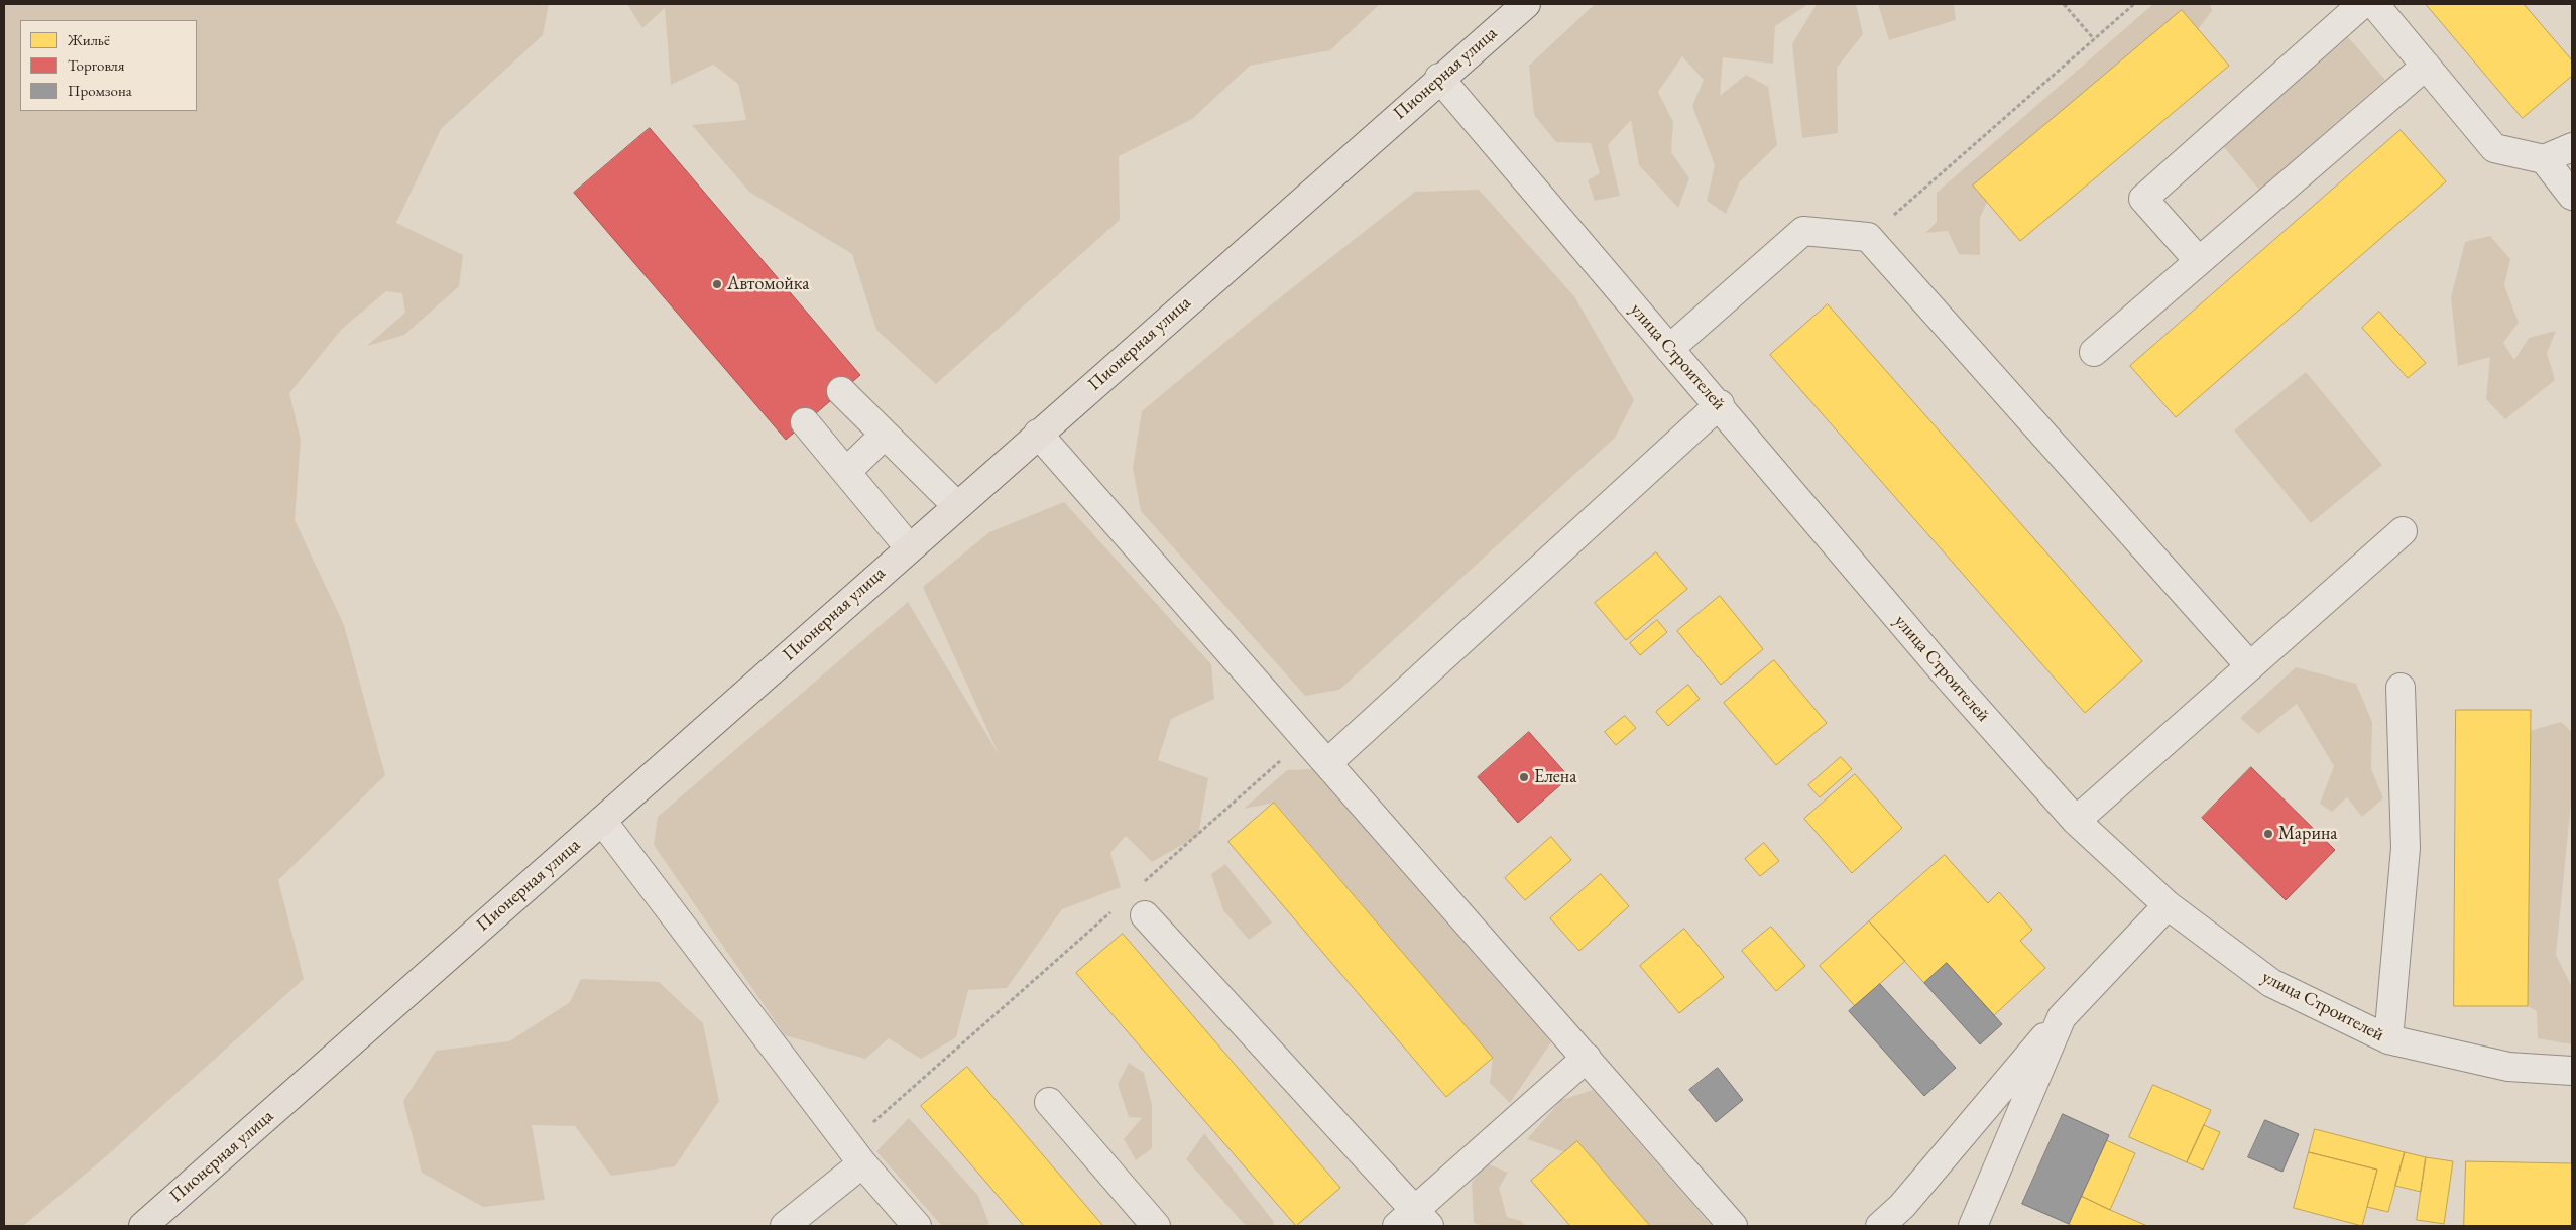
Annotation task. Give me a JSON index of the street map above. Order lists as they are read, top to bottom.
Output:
{
  "streets": {
    "main road": ["Пионерная улица"],
    "street": ["улица Строителей"]
  },
  "crossings": [
    ["Пионерная улица", "улица Строителей"]
  ],
  "places": ["Автомойка", "Елена", "Марина"],
  "legend": ["Жильё", "Торговля", "Промзона"]
}
